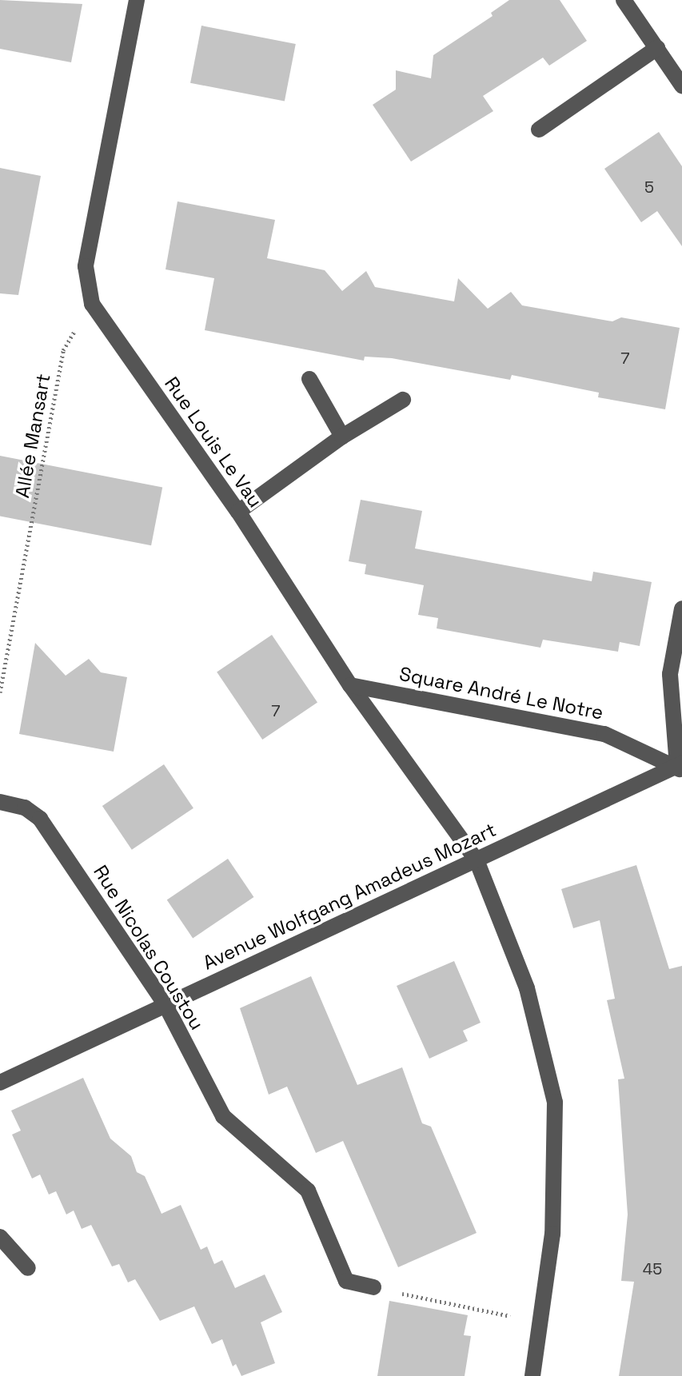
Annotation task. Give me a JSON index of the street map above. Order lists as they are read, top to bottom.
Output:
{
  "streets": {
    "street": [
      "Rue Louis Le Vau",
      "Square André Le Notre",
      "Avenue Wolfgang Amadeus Mozart",
      "Rue Nicolas Coustou"
    ],
    "path": ["Allée Mansart"]
  },
  "crossings": [
    ["Allée Mansart", "Rue Louis Le Vau"],
    ["Rue Louis Le Vau", "Square André Le Notre"],
    ["Rue Louis Le Vau", "Avenue Wolfgang Amadeus Mozart"],
    ["Square André Le Notre", "Avenue Wolfgang Amadeus Mozart"],
    ["Avenue Wolfgang Amadeus Mozart", "Rue Nicolas Coustou"]
  ],
  "house_numbers": [
    "5",
    "7",
    "7",
    "45"
  ]
}
